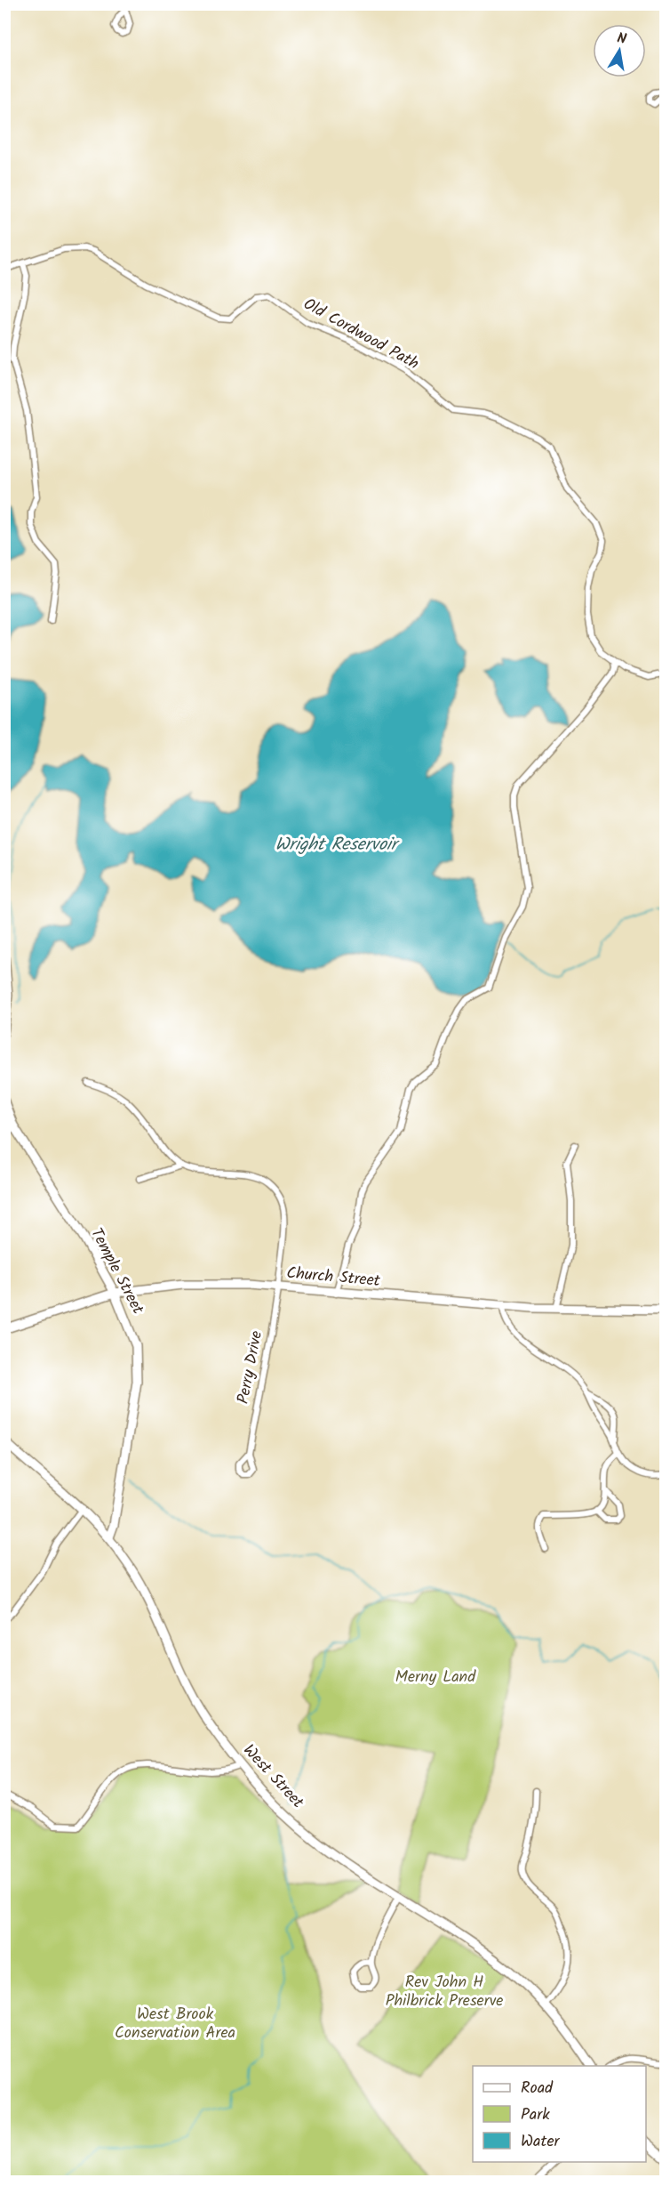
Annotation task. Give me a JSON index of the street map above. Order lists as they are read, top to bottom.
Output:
{
  "streets": {
    "main road": ["Temple Street", "Church Street", "West Street"],
    "street": ["Old Cordwood Path", "Perry Drive"]
  },
  "crossings": [
    ["Temple Street", "Church Street"],
    ["Temple Street", "West Street"],
    ["Church Street", "Perry Drive"]
  ],
  "water": ["Wright Reservoir"],
  "parks": ["Merny Land", "Rev John H Philbrick Preserve", "West Brook Conservation Area"],
  "legend": ["Road", "Park", "Water"],
  "north": "top"
}
